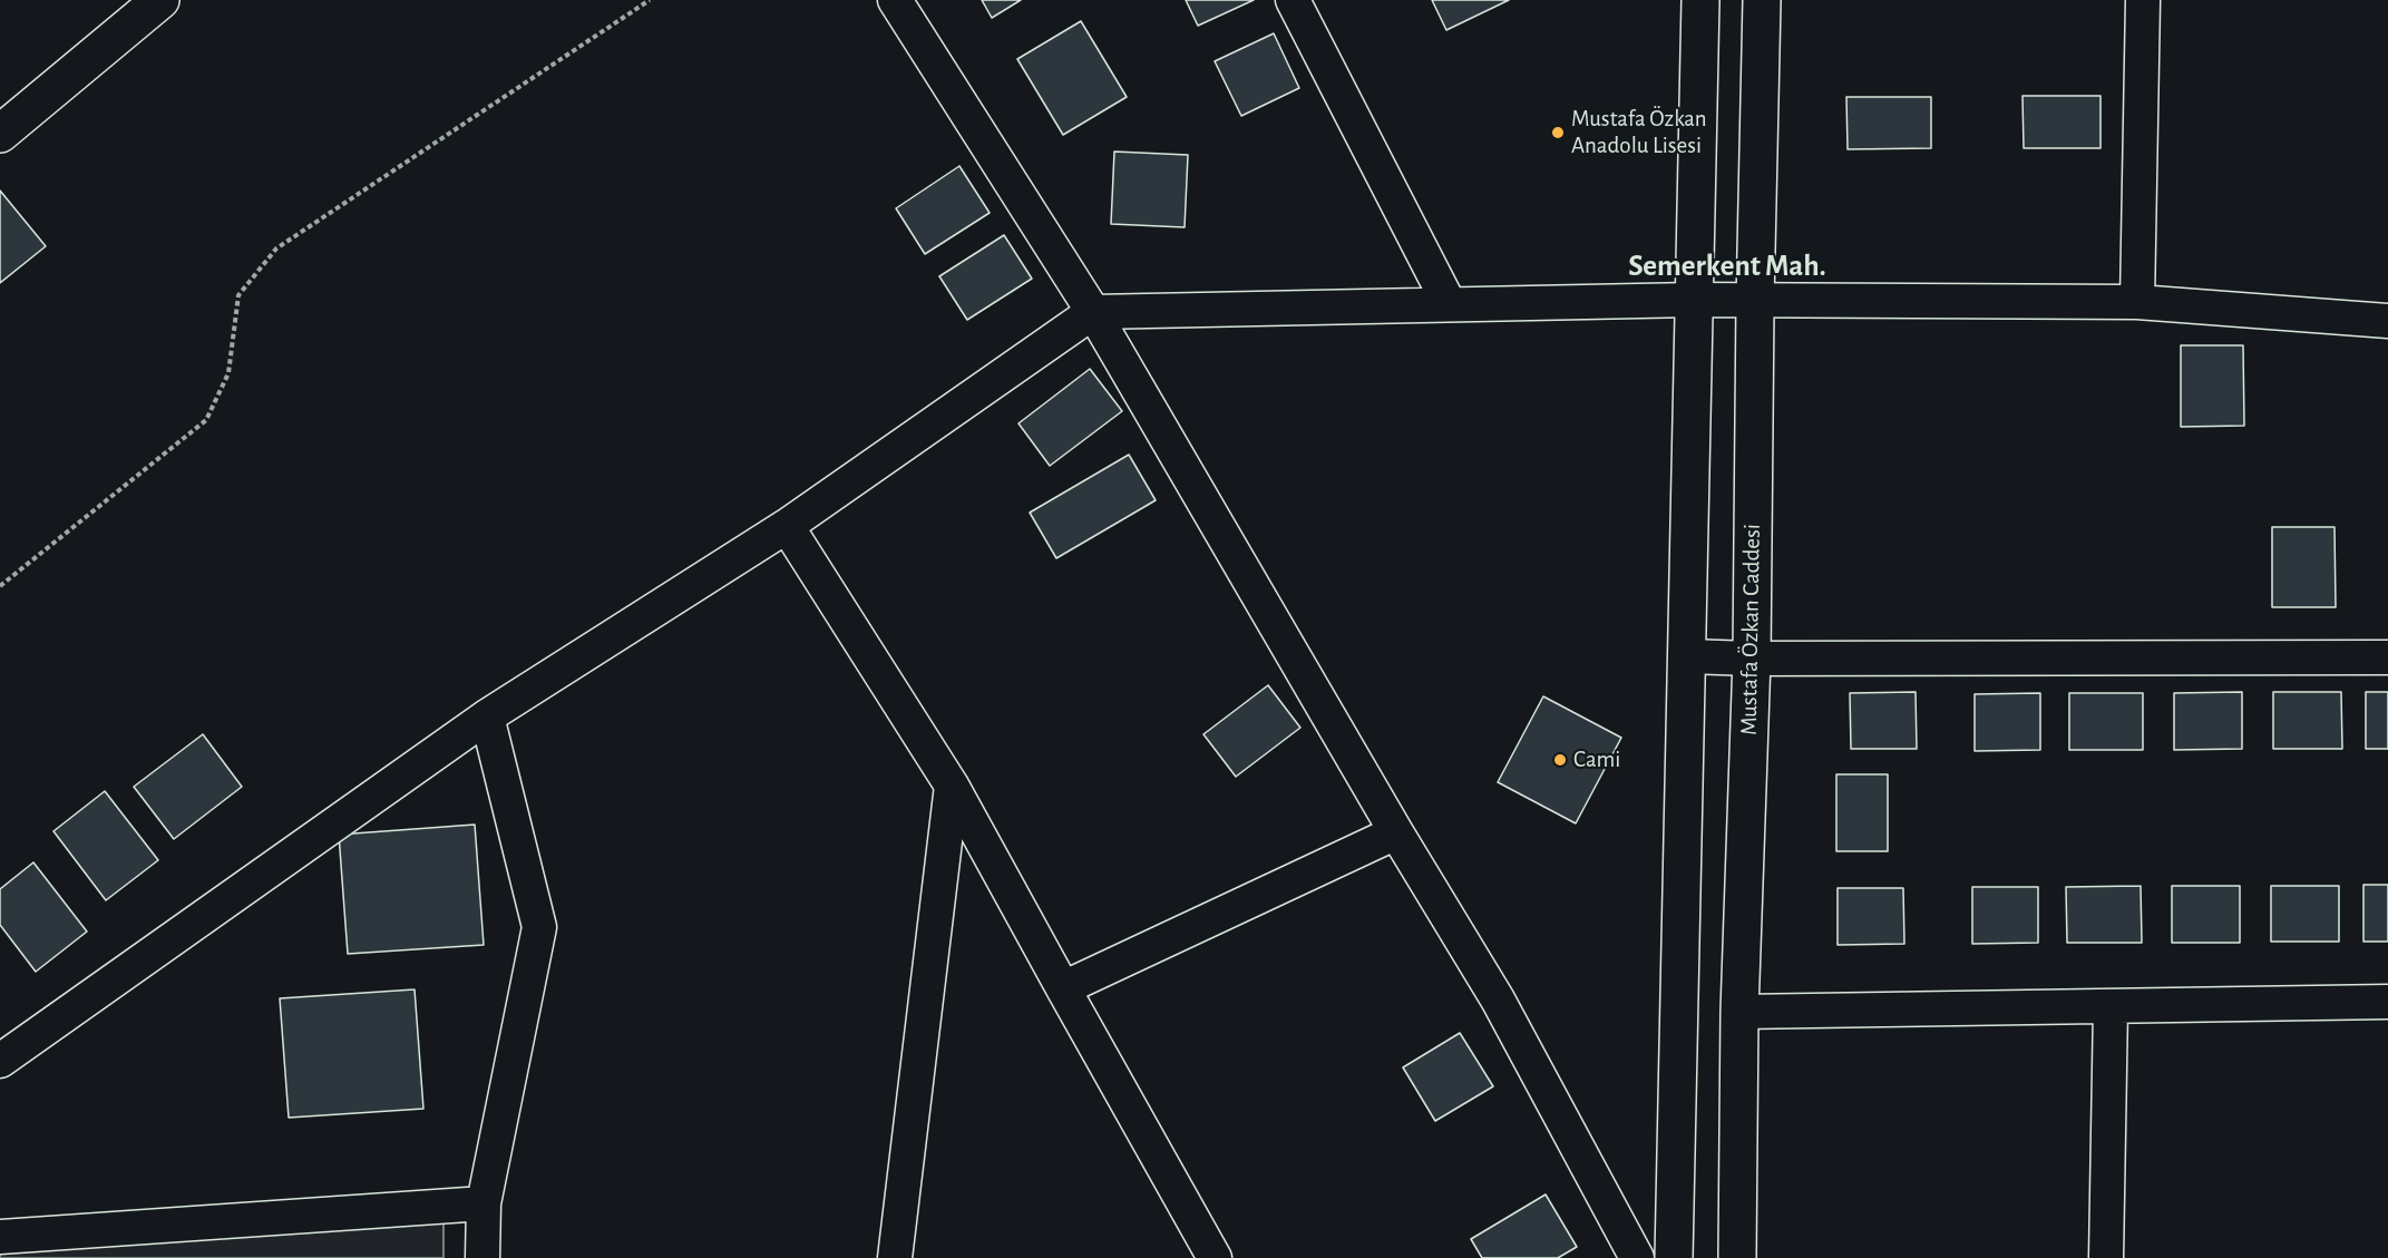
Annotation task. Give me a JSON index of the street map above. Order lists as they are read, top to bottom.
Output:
{
  "streets": {
    "main road": ["Mustafa Özkan Caddesi"]
  },
  "districts": ["Semerkent Mah."],
  "places": ["Mustafa Özkan Anadolu Lisesi", "Cami"]
}
